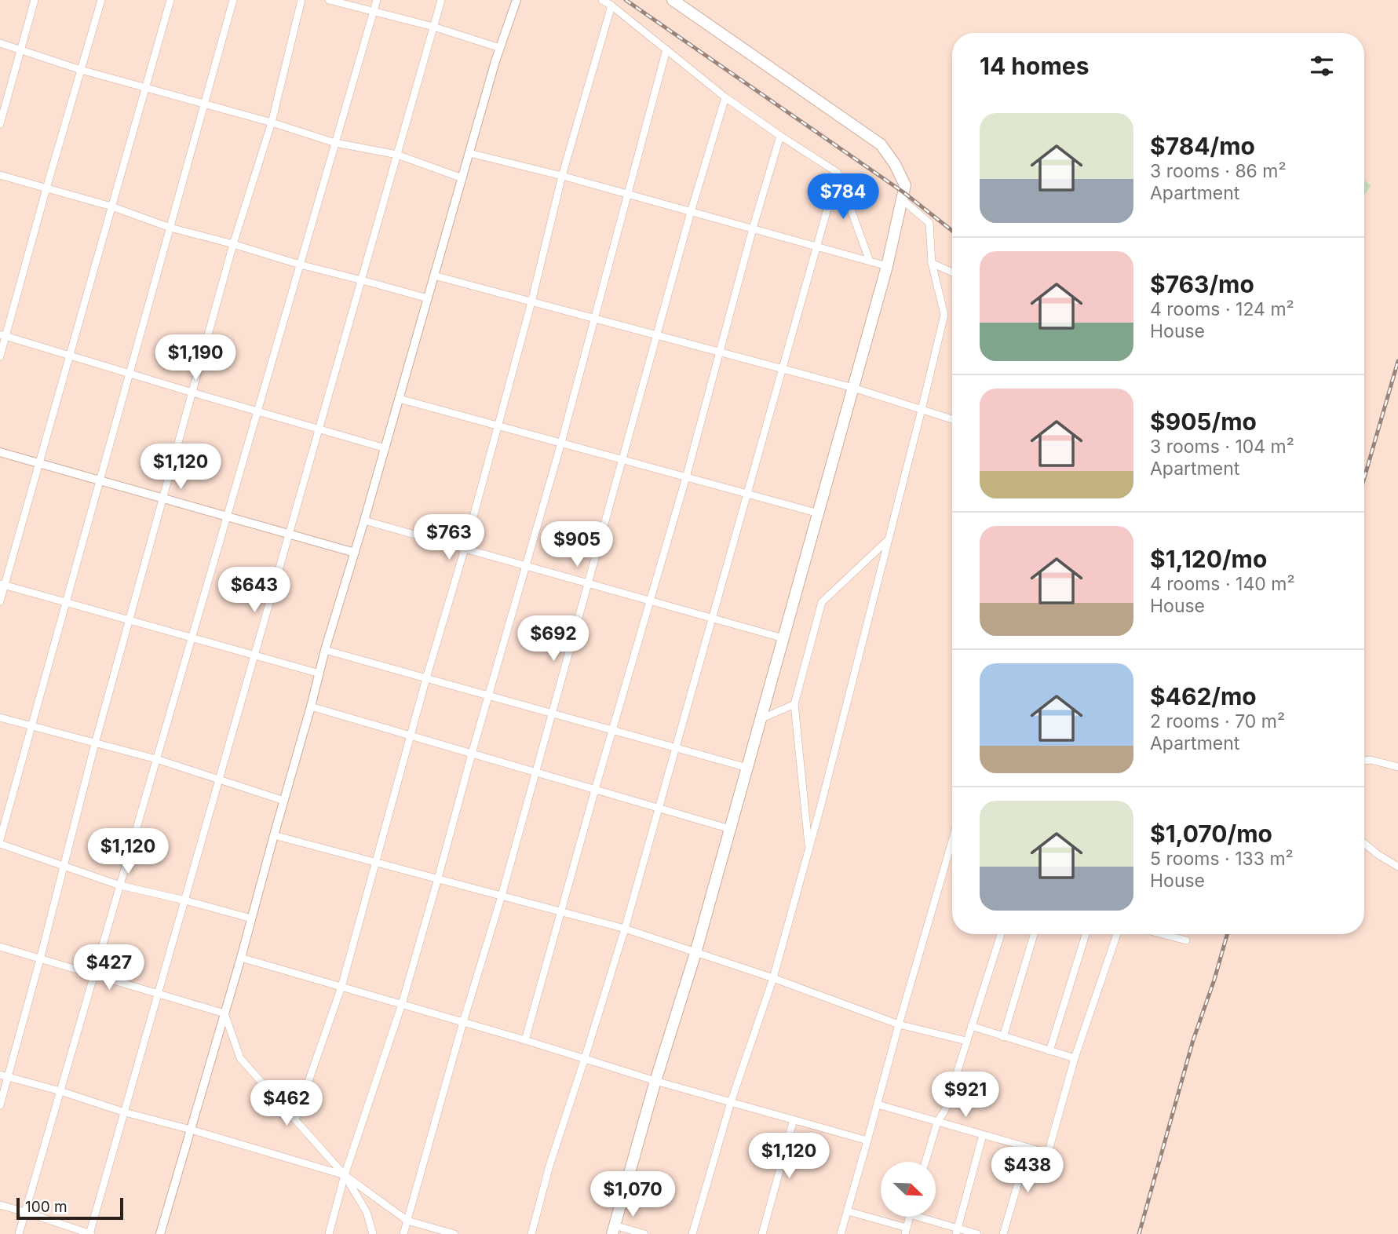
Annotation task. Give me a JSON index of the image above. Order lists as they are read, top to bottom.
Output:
{
  "scale_bar": "100 m",
  "north": "bottom right",
  "page": {
    "heading": "14 homes",
    "list": [
      {
        "name": "$784/mo",
        "note": "3 rooms · 86 m² · Apartment"
      },
      {
        "name": "$763/mo",
        "note": "4 rooms · 124 m² · House"
      },
      {
        "name": "$905/mo",
        "note": "3 rooms · 104 m² · Apartment"
      },
      {
        "name": "$1,120/mo",
        "note": "4 rooms · 140 m² · House"
      },
      {
        "name": "$462/mo",
        "note": "2 rooms · 70 m² · Apartment"
      },
      {
        "name": "$1,070/mo",
        "note": "5 rooms · 133 m² · House"
      }
    ],
    "price": [
      "$784",
      "$1,190",
      "$1,120",
      "$763",
      "$905",
      "$643",
      "$692",
      "$1,120",
      "$427",
      "$921",
      "$462",
      "$1,120",
      "$438",
      "$1,070"
    ],
    "scale": "100 m"
  }
}
